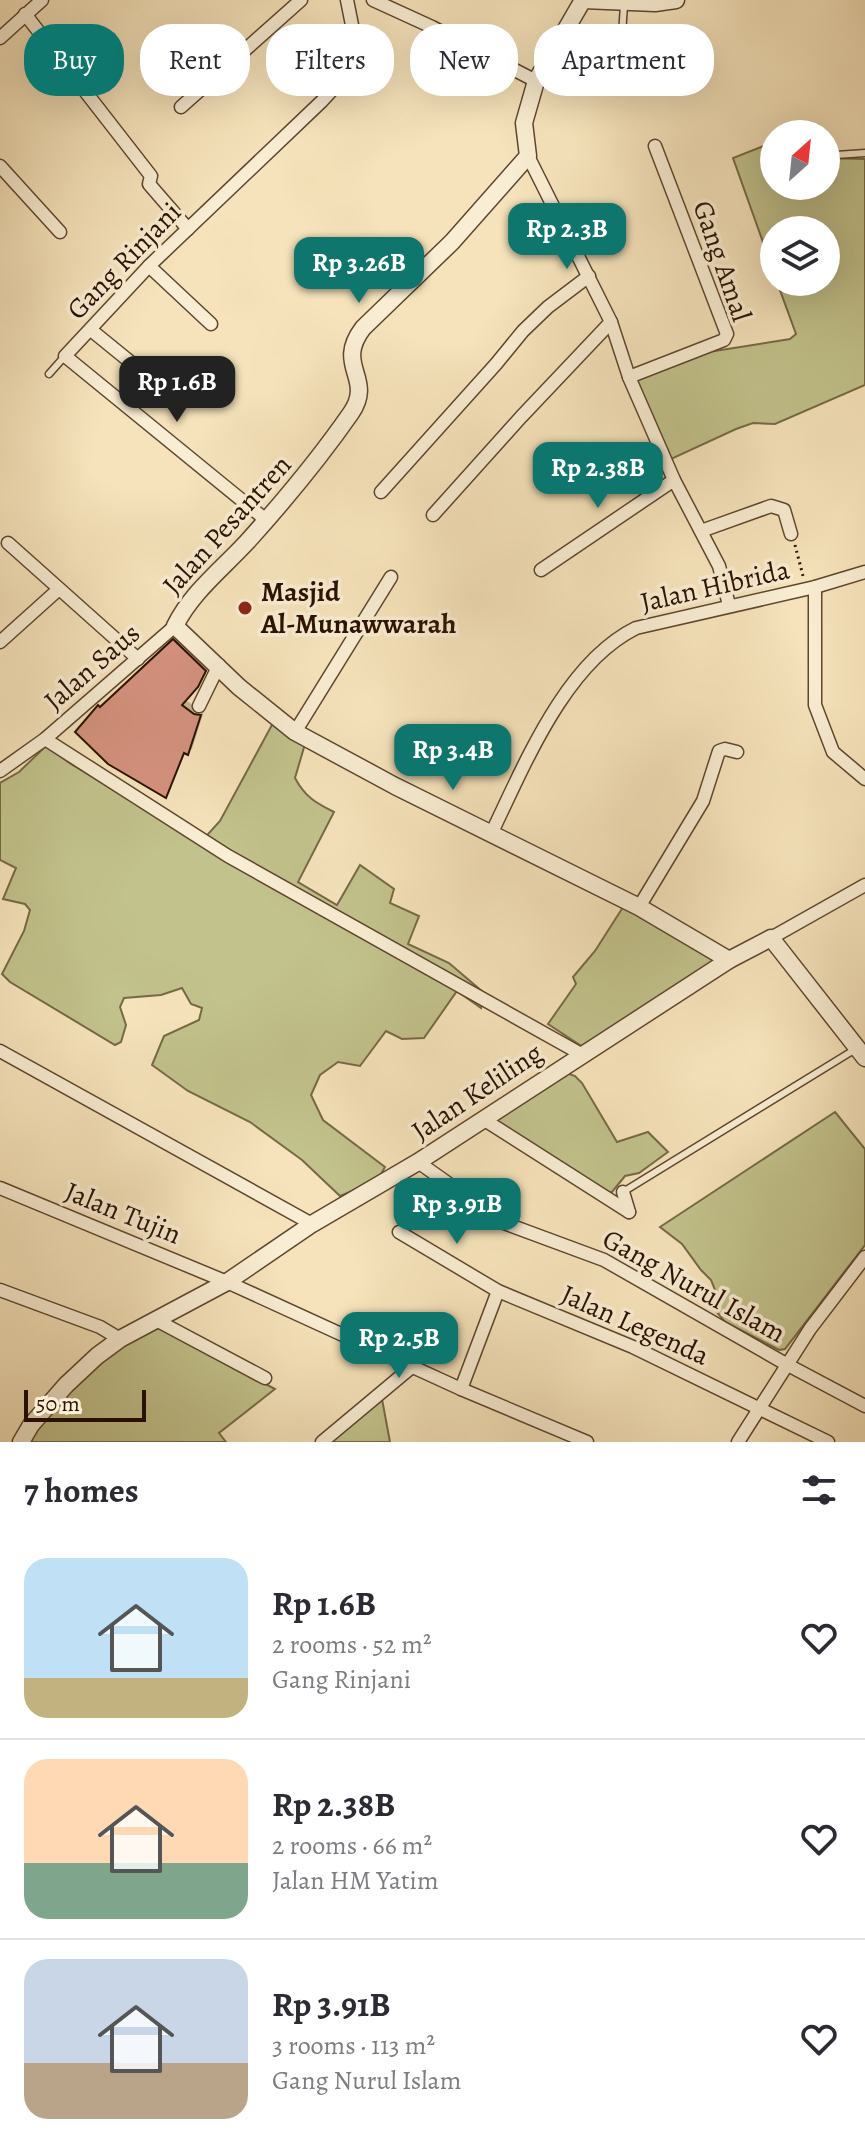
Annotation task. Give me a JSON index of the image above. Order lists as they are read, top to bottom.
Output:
{
  "streets": {
    "street": [
      "Gang Rinjani",
      "Gang Amal",
      "Jalan Pesantren",
      "Jalan Hibrida",
      "Jalan Saus",
      "Jalan Keliling",
      "Jalan Tujin",
      "Gang Nurul Islam",
      "Jalan Legenda"
    ]
  },
  "crossings": [
    ["Gang Rinjani", "Jalan Pesantren"],
    ["Jalan Pesantren", "Jalan Hibrida"],
    ["Jalan Pesantren", "Jalan Saus"],
    ["Jalan Pesantren", "Jalan Keliling"],
    ["Jalan Keliling", "Jalan Tujin"],
    ["Jalan Keliling", "Gang Nurul Islam"]
  ],
  "places": ["Masjid Al-Munawwarah"],
  "scale_bar": "50 m",
  "north": "top right",
  "page": {
    "chip": [
      "Buy",
      "Rent",
      "Filters",
      "New",
      "Apartment"
    ],
    "price": [
      "Rp 2.3B",
      "Rp 3.26B",
      "Rp 1.6B",
      "Rp 2.38B",
      "Rp 3.4B",
      "Rp 3.91B",
      "Rp 2.5B"
    ],
    "scale": "50 m",
    "heading": "7 homes",
    "list": [
      {
        "name": "Rp 1.6B",
        "note": "2 rooms · 52 m² · Gang Rinjani"
      },
      {
        "name": "Rp 2.38B",
        "note": "2 rooms · 66 m² · Jalan HM Yatim"
      },
      {
        "name": "Rp 3.91B",
        "note": "3 rooms · 113 m² · Gang Nurul Islam"
      }
    ]
  }
}
